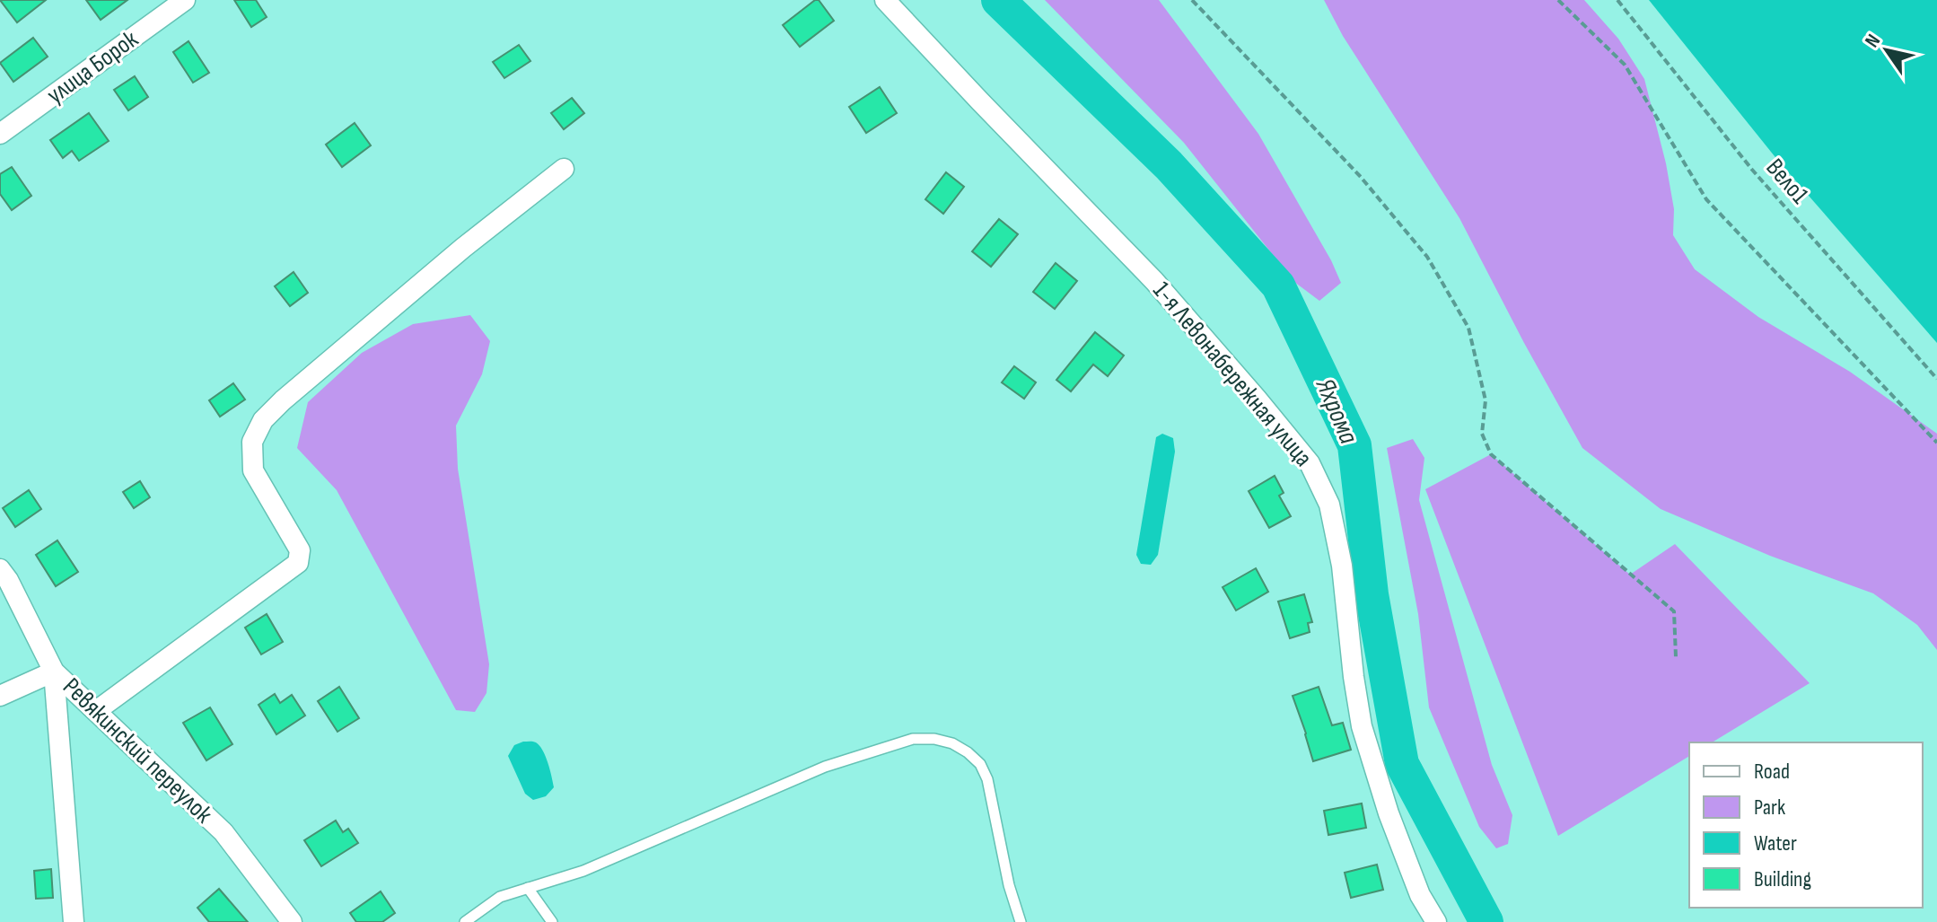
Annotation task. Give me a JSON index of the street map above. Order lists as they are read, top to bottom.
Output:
{
  "streets": {
    "street": ["улица Борок", "1-я Левонабережная улица", "Ревякинский переулок"],
    "path": ["Вело1"]
  },
  "water": ["Яхрома"],
  "legend": [
    "Road",
    "Park",
    "Water",
    "Building"
  ],
  "north": "top left"
}
